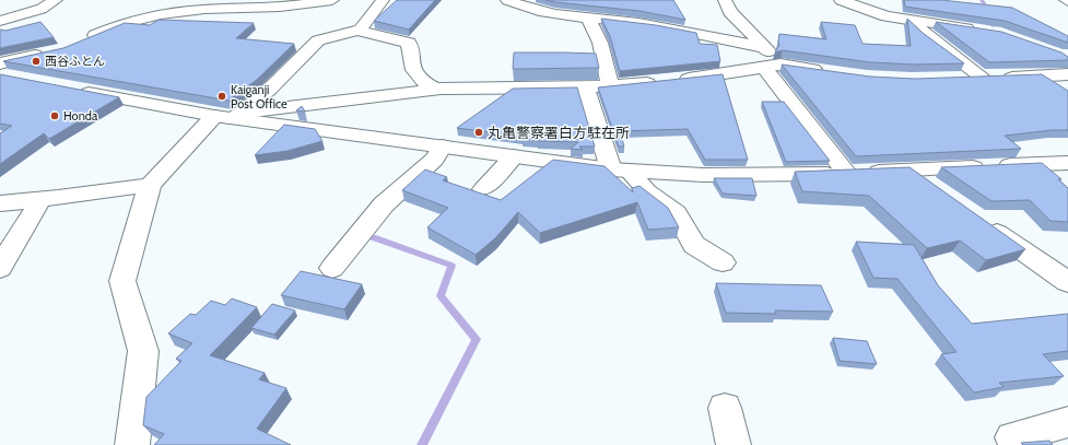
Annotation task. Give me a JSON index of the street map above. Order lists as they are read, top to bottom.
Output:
{
  "places": [
    "西谷ふとん",
    "Kaiganji Post Office",
    "Honda",
    "丸亀警察署白方駐在所"
  ]
}
